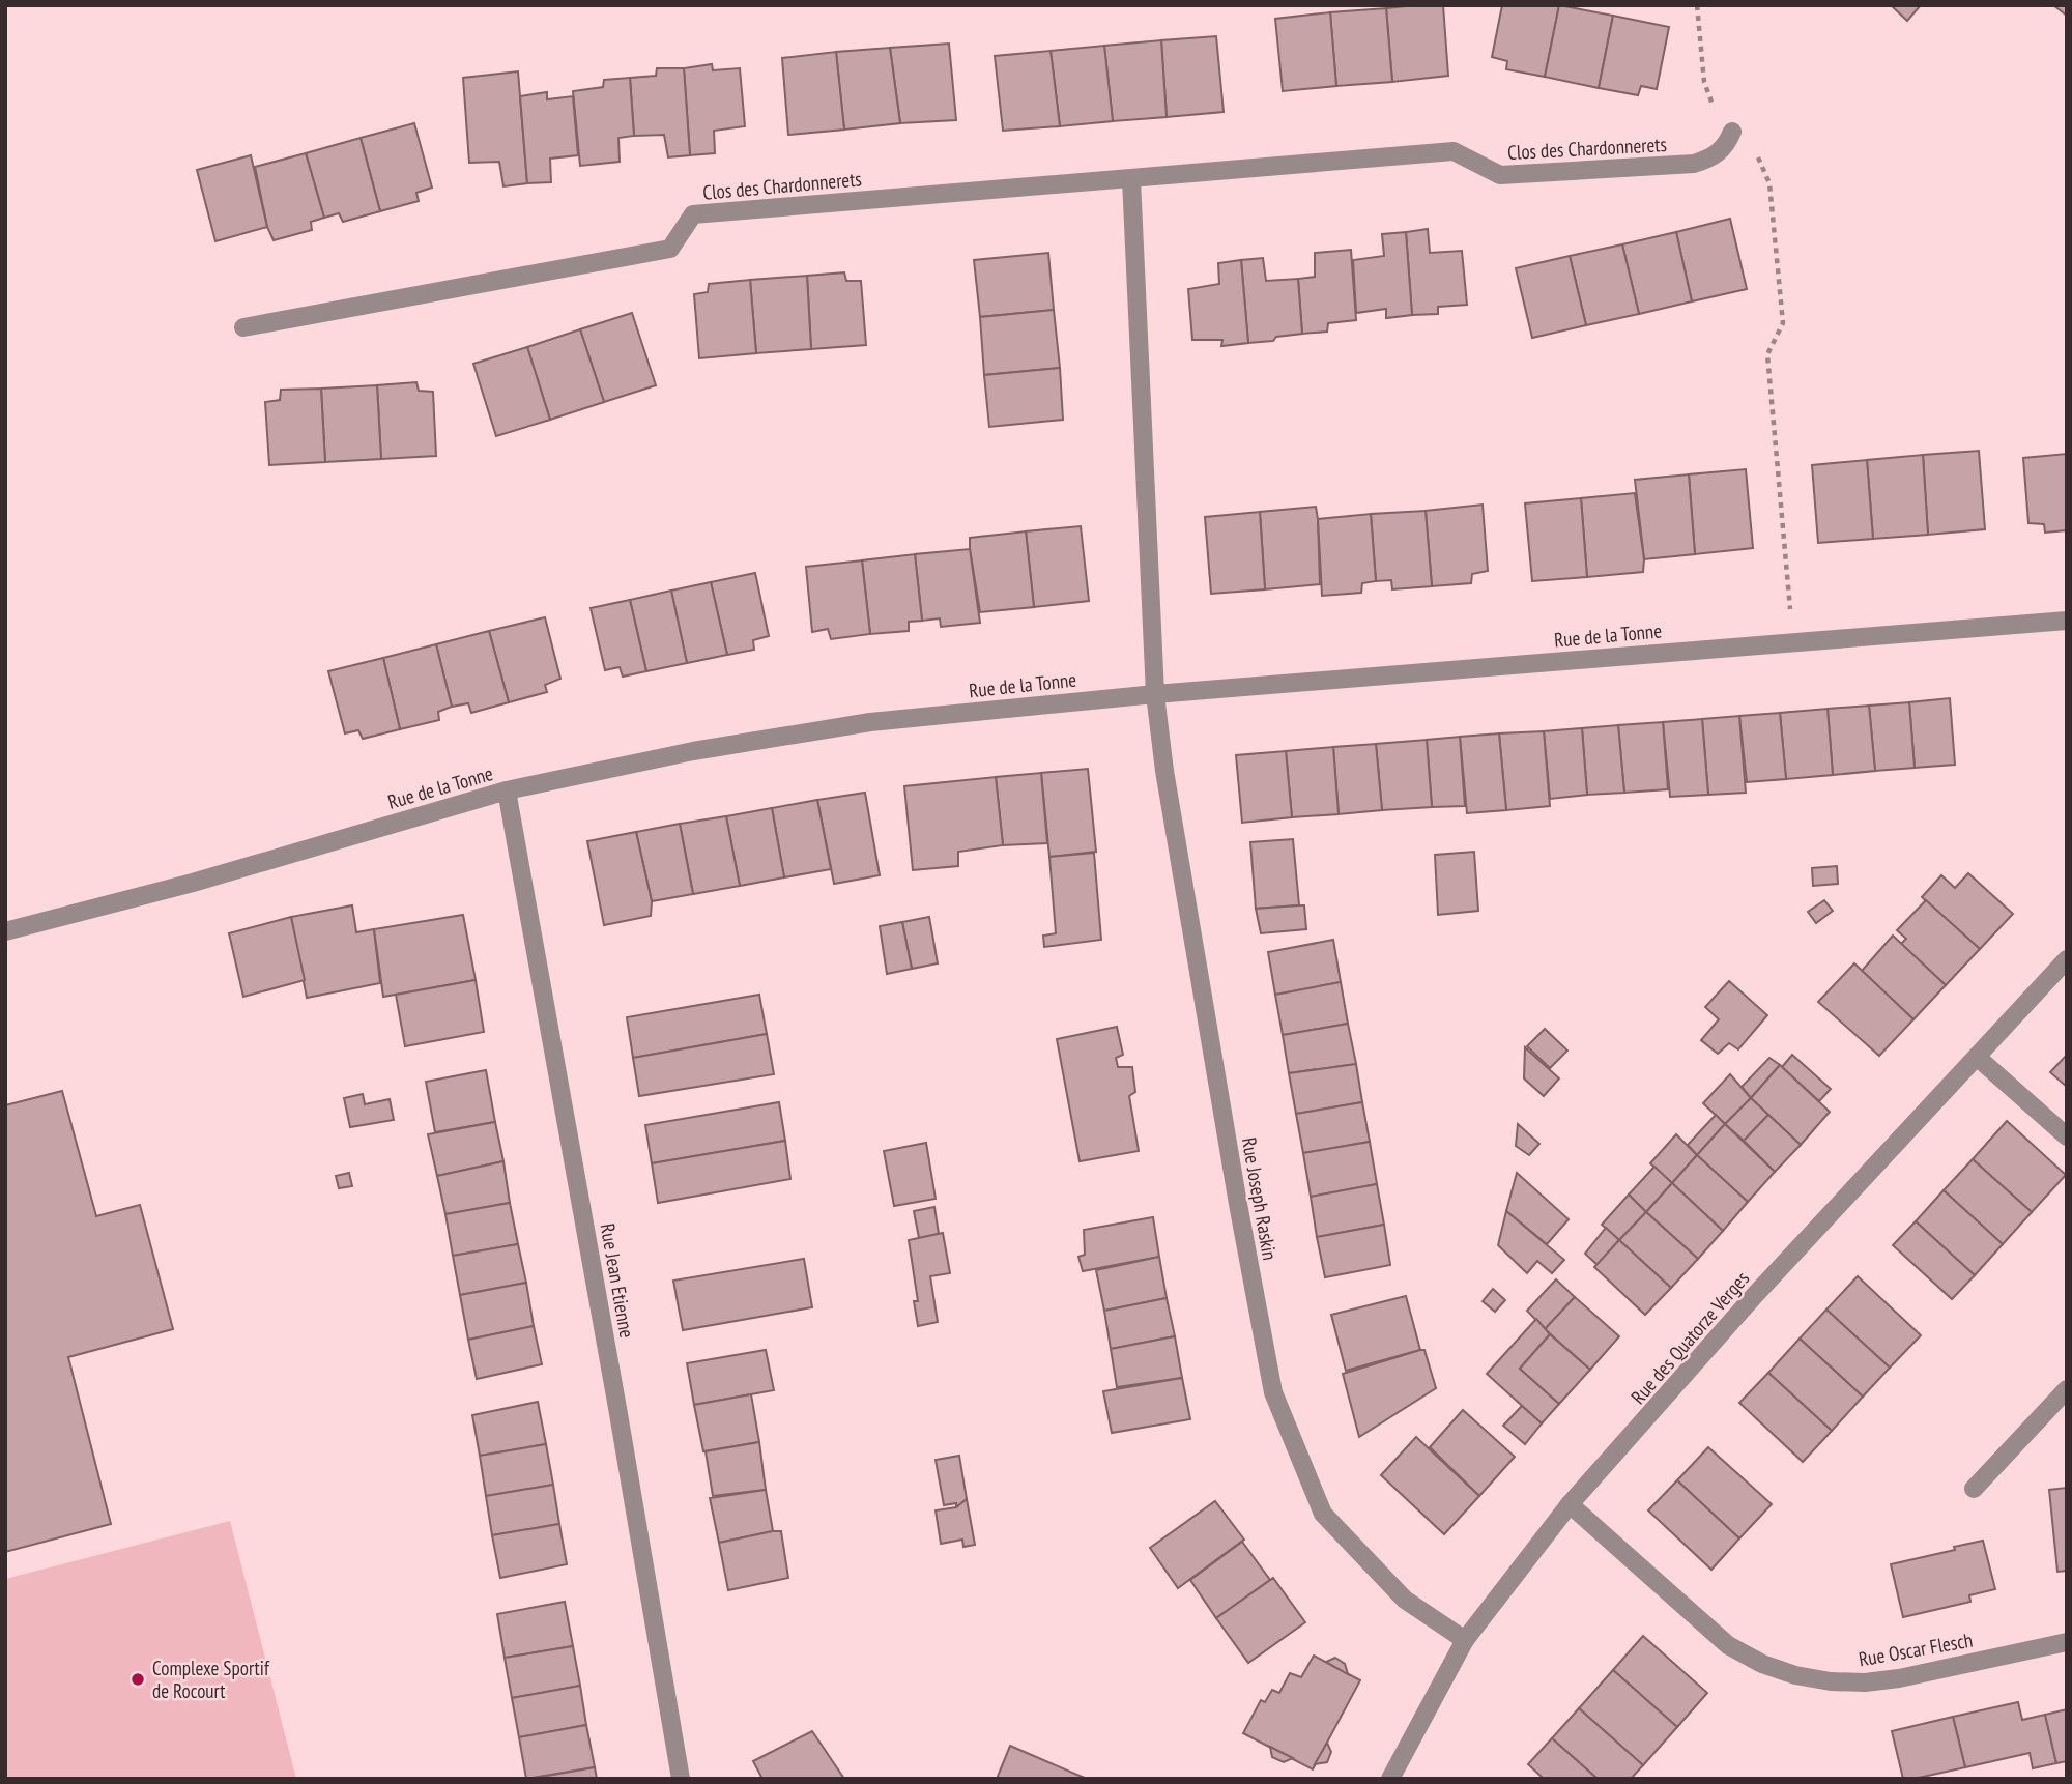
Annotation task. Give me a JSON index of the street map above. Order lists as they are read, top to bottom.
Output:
{
  "streets": {
    "street": [
      "Clos des Chardonnerets",
      "Rue de la Tonne",
      "Rue Joseph Raskin",
      "Rue Jean Etienne",
      "Rue des Quatorze Verges",
      "Rue Oscar Flesch"
    ]
  },
  "crossings": [
    ["Rue de la Tonne", "Rue Joseph Raskin"],
    ["Rue de la Tonne", "Rue Jean Etienne"],
    ["Rue Joseph Raskin", "Rue des Quatorze Verges"],
    ["Rue des Quatorze Verges", "Rue Oscar Flesch"]
  ],
  "places": ["Complexe Sportif de Rocourt"]
}
